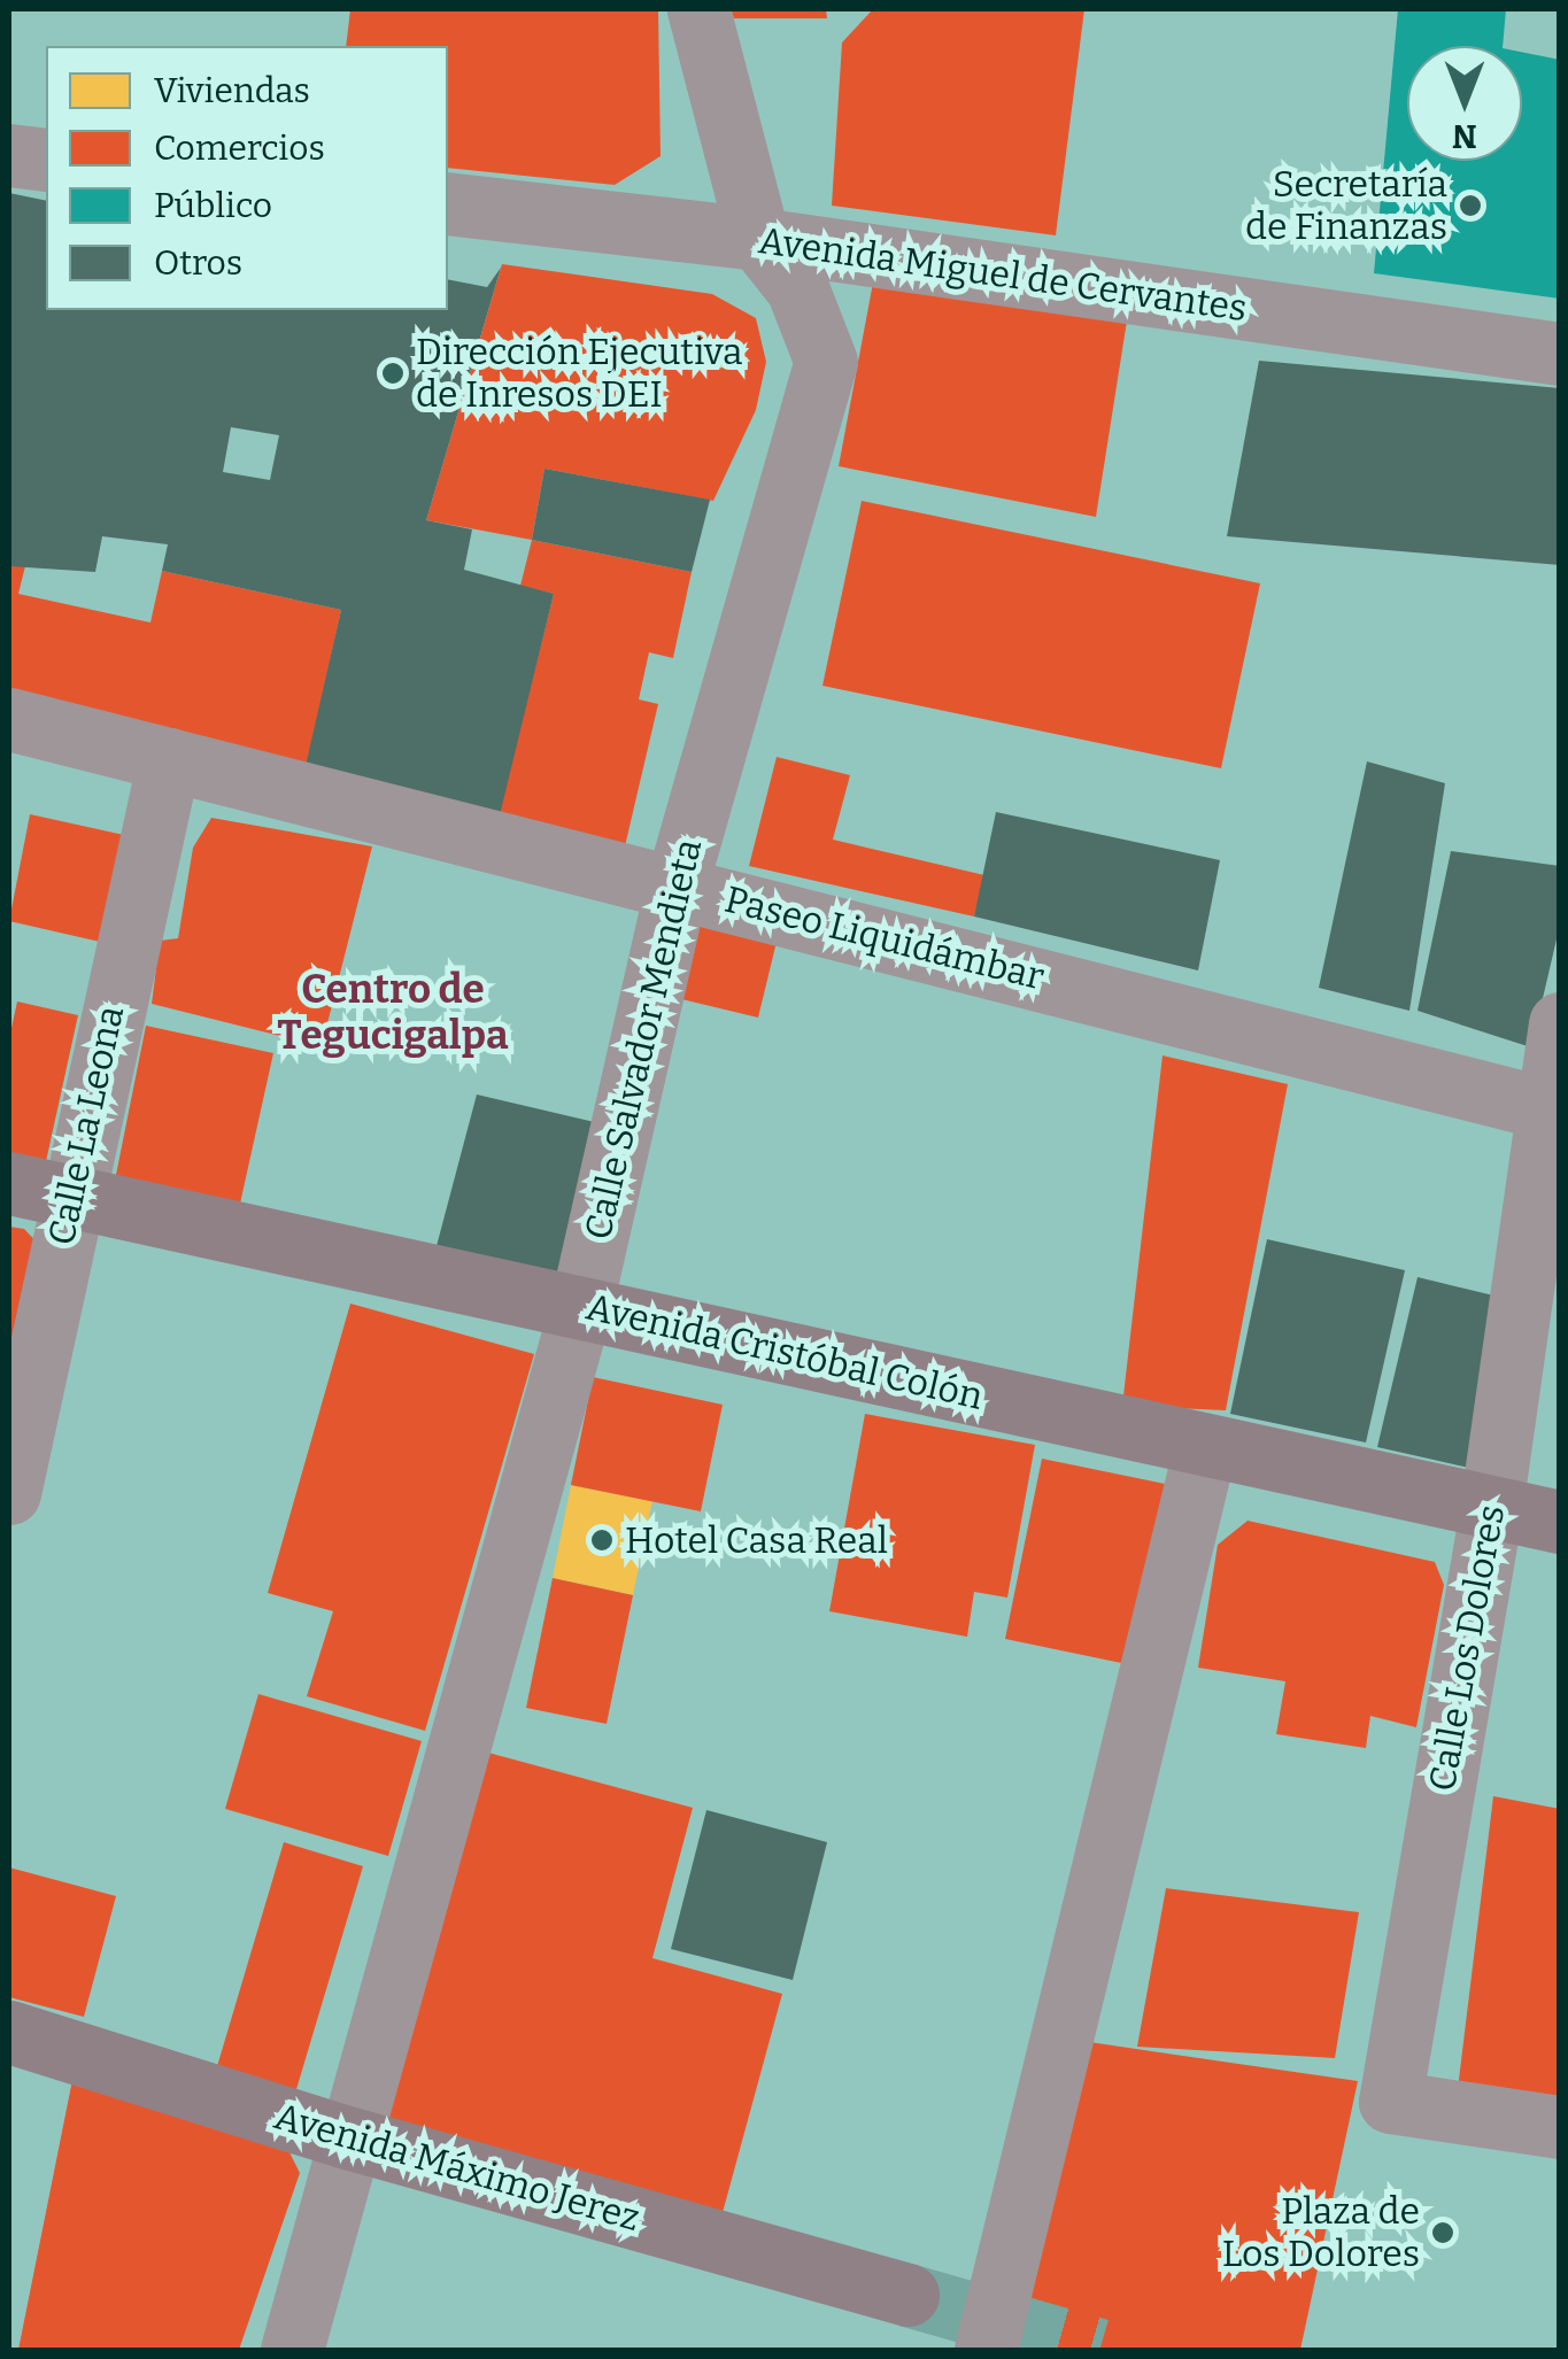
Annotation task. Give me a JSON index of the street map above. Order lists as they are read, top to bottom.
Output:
{
  "streets": {
    "main road": ["Avenida Cristóbal Colón", "Avenida Máximo Jerez"],
    "street": [
      "Avenida Miguel de Cervantes",
      "Paseo Liquidámbar",
      "Calle Salvador Mendieta",
      "Calle La Leona",
      "Calle Los Dolores"
    ]
  },
  "crossings": [
    ["Avenida Miguel de Cervantes", "Calle Salvador Mendieta"],
    ["Paseo Liquidámbar", "Calle Salvador Mendieta"],
    ["Paseo Liquidámbar", "Calle La Leona"],
    ["Paseo Liquidámbar", "Calle Los Dolores"],
    ["Calle Salvador Mendieta", "Avenida Cristóbal Colón"],
    ["Calle Salvador Mendieta", "Avenida Máximo Jerez"],
    ["Calle La Leona", "Avenida Cristóbal Colón"],
    ["Avenida Cristóbal Colón", "Calle Los Dolores"]
  ],
  "districts": ["Centro de Tegucigalpa"],
  "places": [
    "Secretaría de Finanzas",
    "Dirección Ejecutiva de Inresos DEI",
    "Hotel Casa Real",
    "Plaza de Los Dolores"
  ],
  "legend": [
    "Viviendas",
    "Comercios",
    "Público",
    "Otros"
  ],
  "north": "bottom"
}
